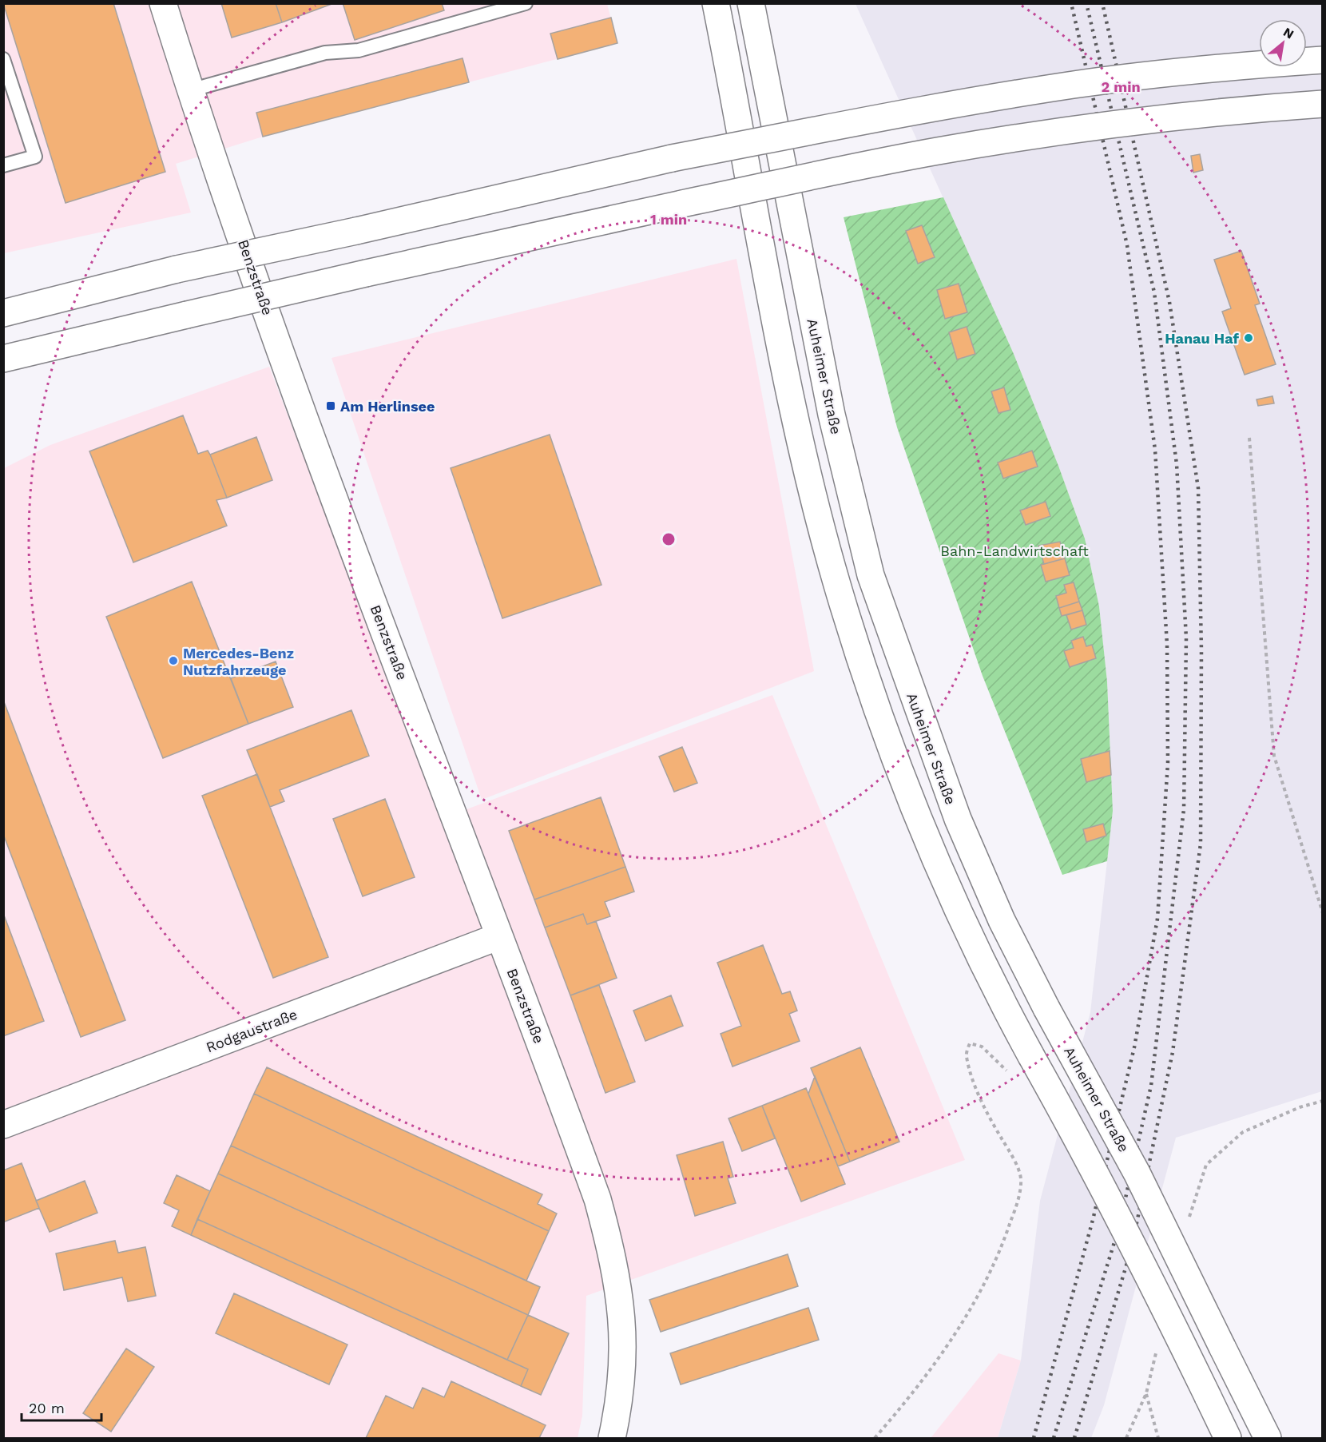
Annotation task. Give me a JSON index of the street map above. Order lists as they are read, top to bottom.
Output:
{
  "streets": {
    "main road": ["Benzstraße", "Auheimer Straße", "Rodgaustraße"]
  },
  "crossings": [
    ["Benzstraße", "Rodgaustraße"]
  ],
  "parks": ["Bahn-Landwirtschaft"],
  "places": {
    "other": ["Hanau Haf", "Mercedes-Benz Nutzfahrzeuge"],
    "transit": ["Am Herlinsee"]
  },
  "scale_bar": "20 m",
  "north": "top right",
  "rings": ["2 min", "1 min"]
}
